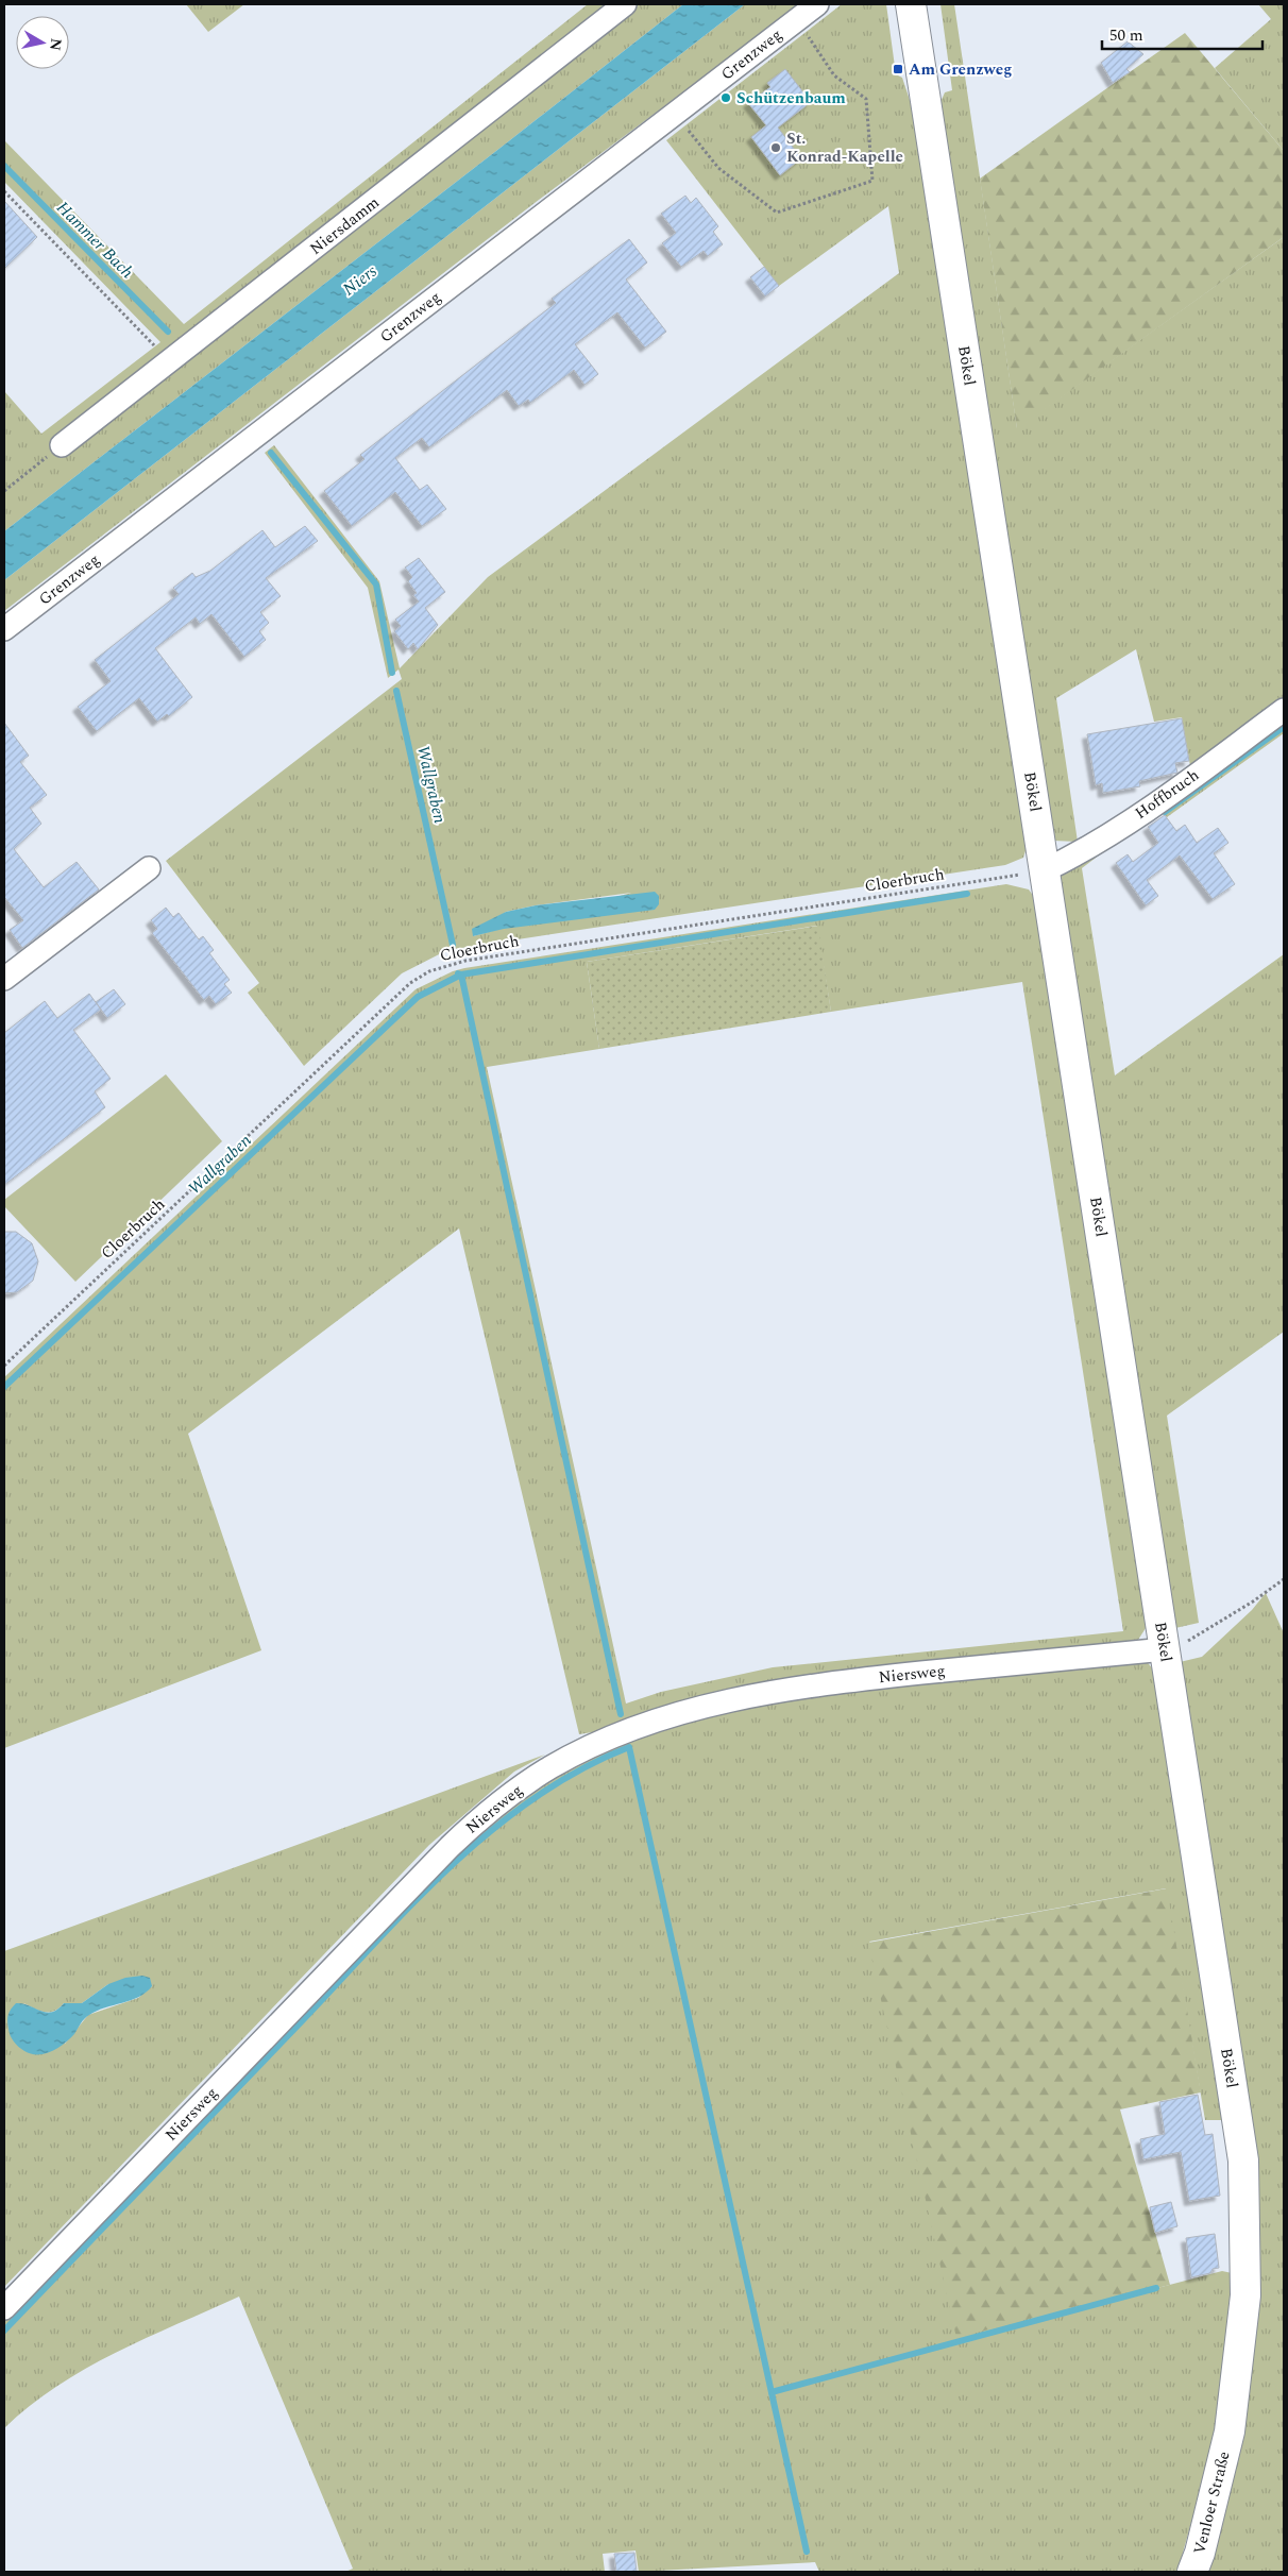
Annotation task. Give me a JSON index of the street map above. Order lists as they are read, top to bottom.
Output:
{
  "streets": {
    "main road": ["Bökel", "Venloer Straße"],
    "street": [
      "Grenzweg",
      "Niersdamm",
      "Hoffbruch",
      "Niersweg"
    ],
    "path": ["Cloerbruch"]
  },
  "crossings": [
    ["Bökel", "Hoffbruch"],
    ["Bökel", "Cloerbruch"],
    ["Bökel", "Niersweg"],
    ["Bökel", "Venloer Straße"],
    ["Hoffbruch", "Cloerbruch"]
  ],
  "water": ["Hammer Bach", "Niers", "Wallgraben"],
  "places": {
    "transit": ["Am Grenzweg"],
    "other": ["Schützenbaum", "St. Konrad-Kapelle"]
  },
  "scale_bar": "50 m",
  "north": "right"
}
